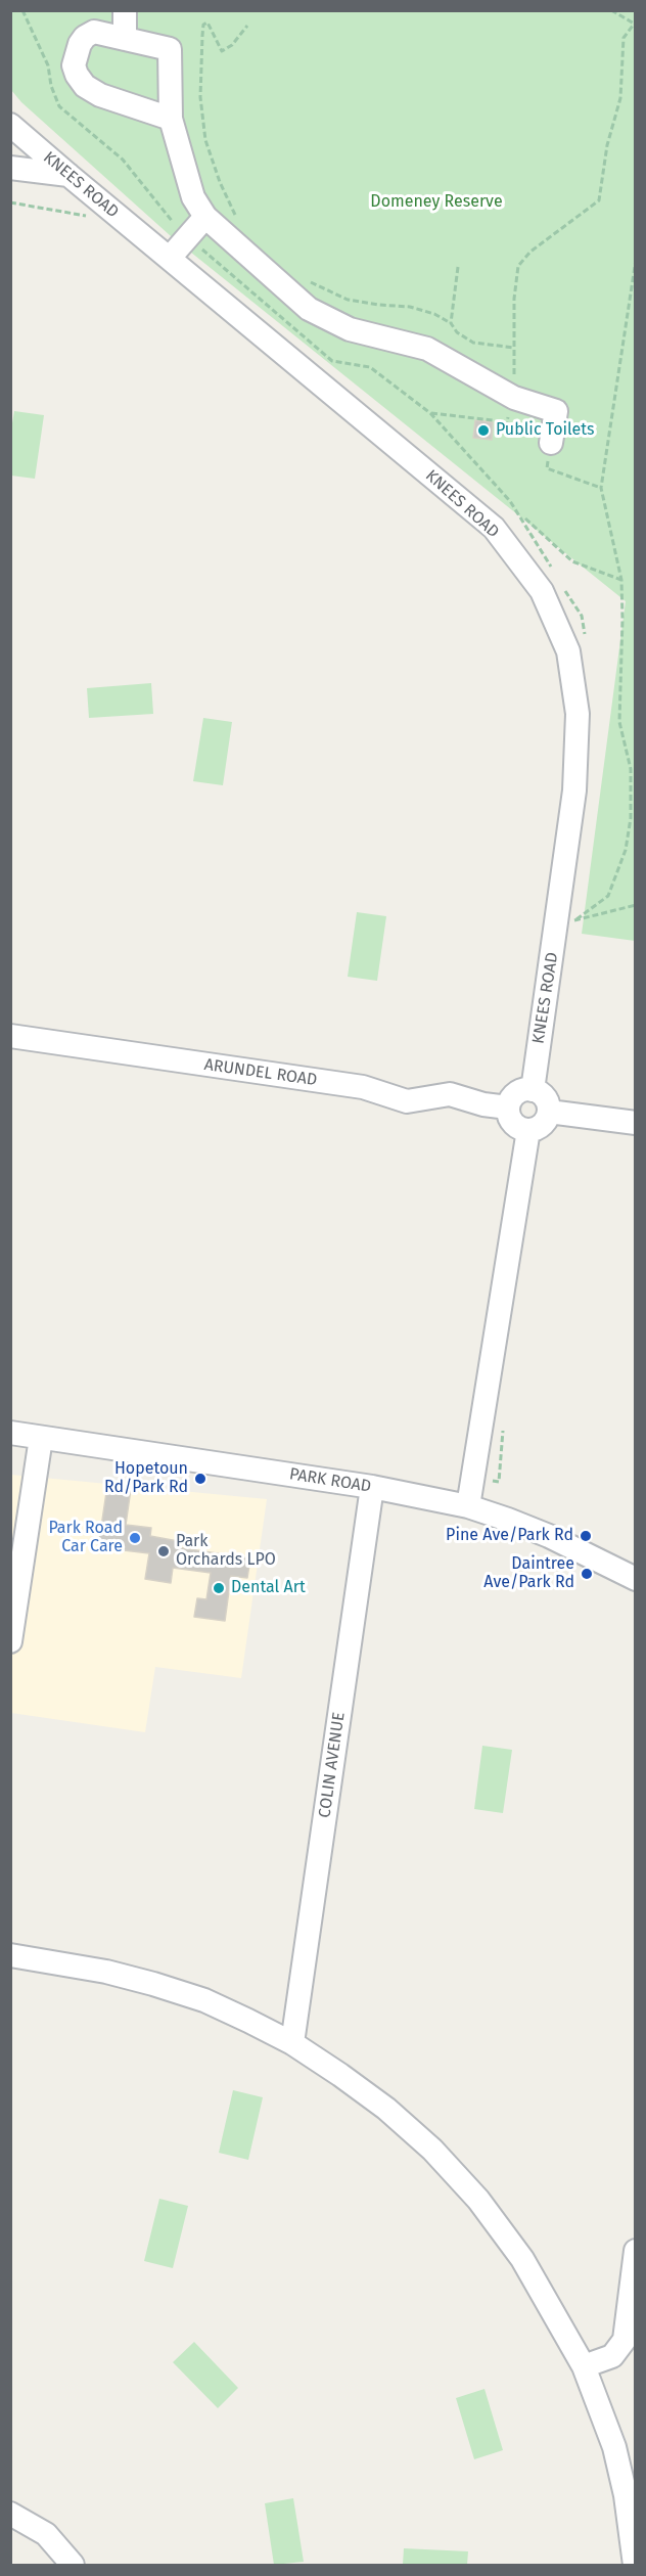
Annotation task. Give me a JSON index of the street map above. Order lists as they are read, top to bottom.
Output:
{
  "streets": {
    "street": [
      "KNEES ROAD",
      "ARUNDEL ROAD",
      "PARK ROAD",
      "COLIN AVENUE"
    ]
  },
  "crossings": [
    ["KNEES ROAD", "ARUNDEL ROAD"],
    ["PARK ROAD", "COLIN AVENUE"]
  ],
  "parks": ["Domeney Reserve"],
  "places": [
    "Public Toilets",
    "Hopetoun Rd/Park Rd",
    "Pine Ave/Park Rd",
    "Park Road Car Care",
    "Park Orchards LPO",
    "Daintree Ave/Park Rd",
    "Dental Art"
  ]
}
